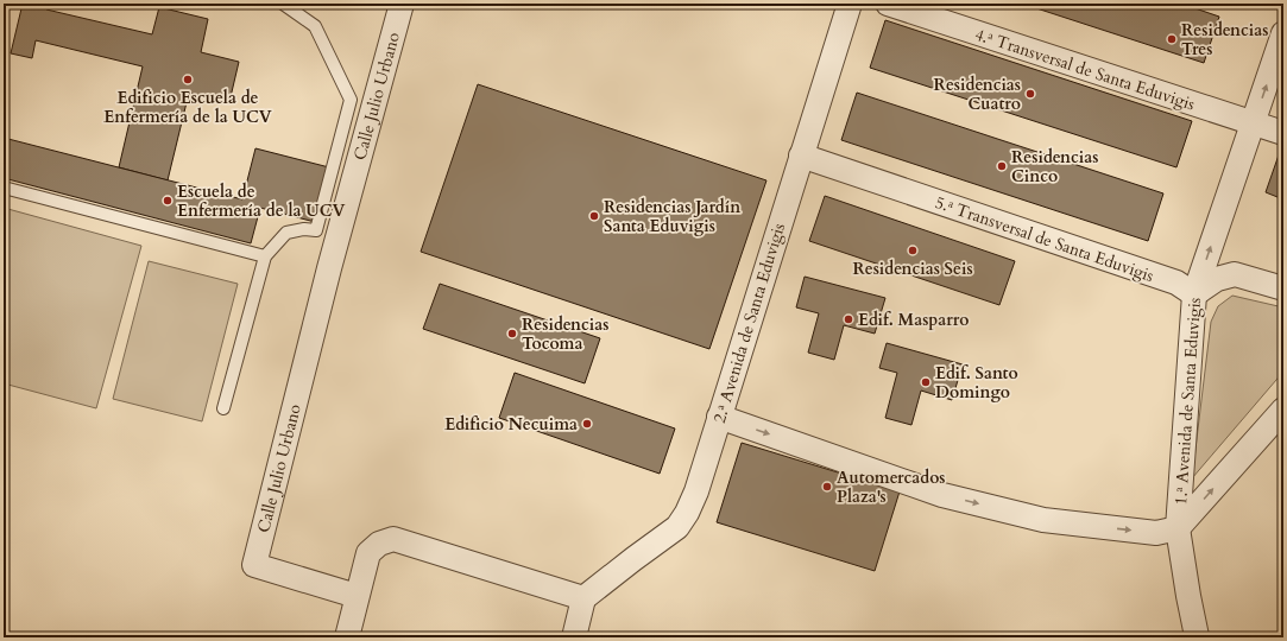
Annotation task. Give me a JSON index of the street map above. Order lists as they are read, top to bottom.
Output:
{
  "streets": {
    "street": [
      "4.ª Transversal de Santa Eduvigis",
      "Calle Julio Urbano",
      "5.ª Transversal de Santa Eduvigis",
      "2.ª Avenida de Santa Eduvigis",
      "1.ª Avenida de Santa Eduvigis"
    ]
  },
  "crossings": [
    ["4.ª Transversal de Santa Eduvigis", "1.ª Avenida de Santa Eduvigis"],
    ["5.ª Transversal de Santa Eduvigis", "2.ª Avenida de Santa Eduvigis"],
    ["5.ª Transversal de Santa Eduvigis", "1.ª Avenida de Santa Eduvigis"]
  ],
  "one_way": ["1.ª Avenida de Santa Eduvigis"],
  "places": [
    "Residencias Tres",
    "Edificio Escuela de Enfermería de la UCV",
    "Residencias Cuatro",
    "Residencias Cinco",
    "Escuela de Enfermería de la UCV",
    "Residencias Jardín Santa Eduvigis",
    "Residencias Seis",
    "Edif. Masparro",
    "Residencias Tocoma",
    "Edif. Santo Domingo",
    "Edificio Necuima",
    "Automercados Plaza's"
  ]
}
